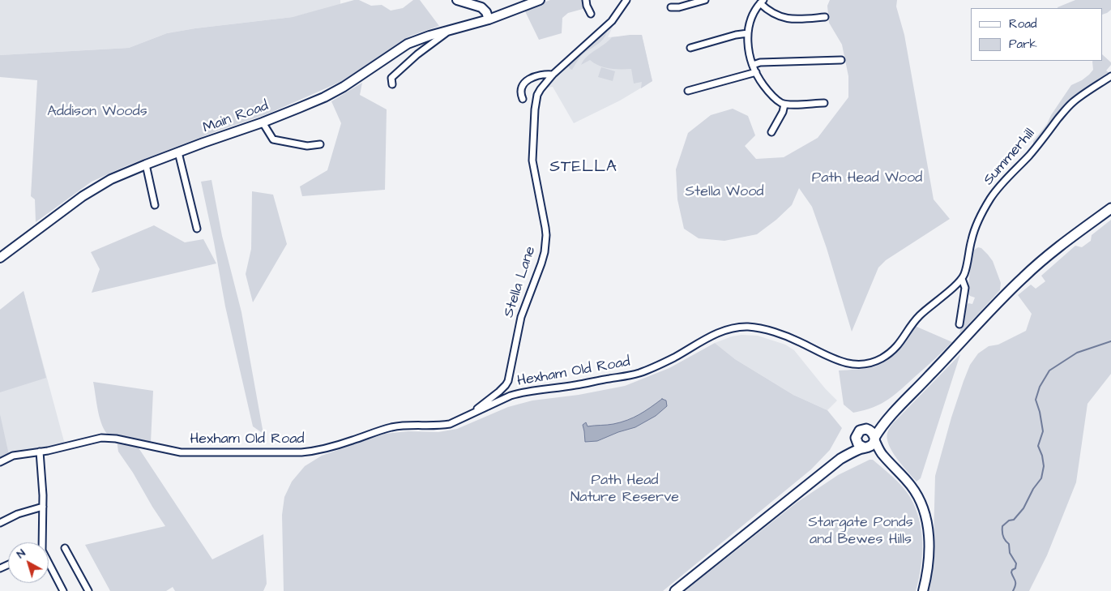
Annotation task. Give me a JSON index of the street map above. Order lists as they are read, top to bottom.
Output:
{
  "streets": {
    "main road": ["Main Road"],
    "street": ["Summerhill", "Stella Lane", "Hexham Old Road"]
  },
  "crossings": [
    ["Summerhill", "Hexham Old Road"]
  ],
  "districts": ["STELLA"],
  "parks": [
    "Addison Woods",
    "Path Head Wood",
    "Stella Wood",
    "Path Head Nature Reserve",
    "Stargate Ponds and Bewes Hills"
  ],
  "legend": ["Road", "Park"],
  "north": "top left"
}
